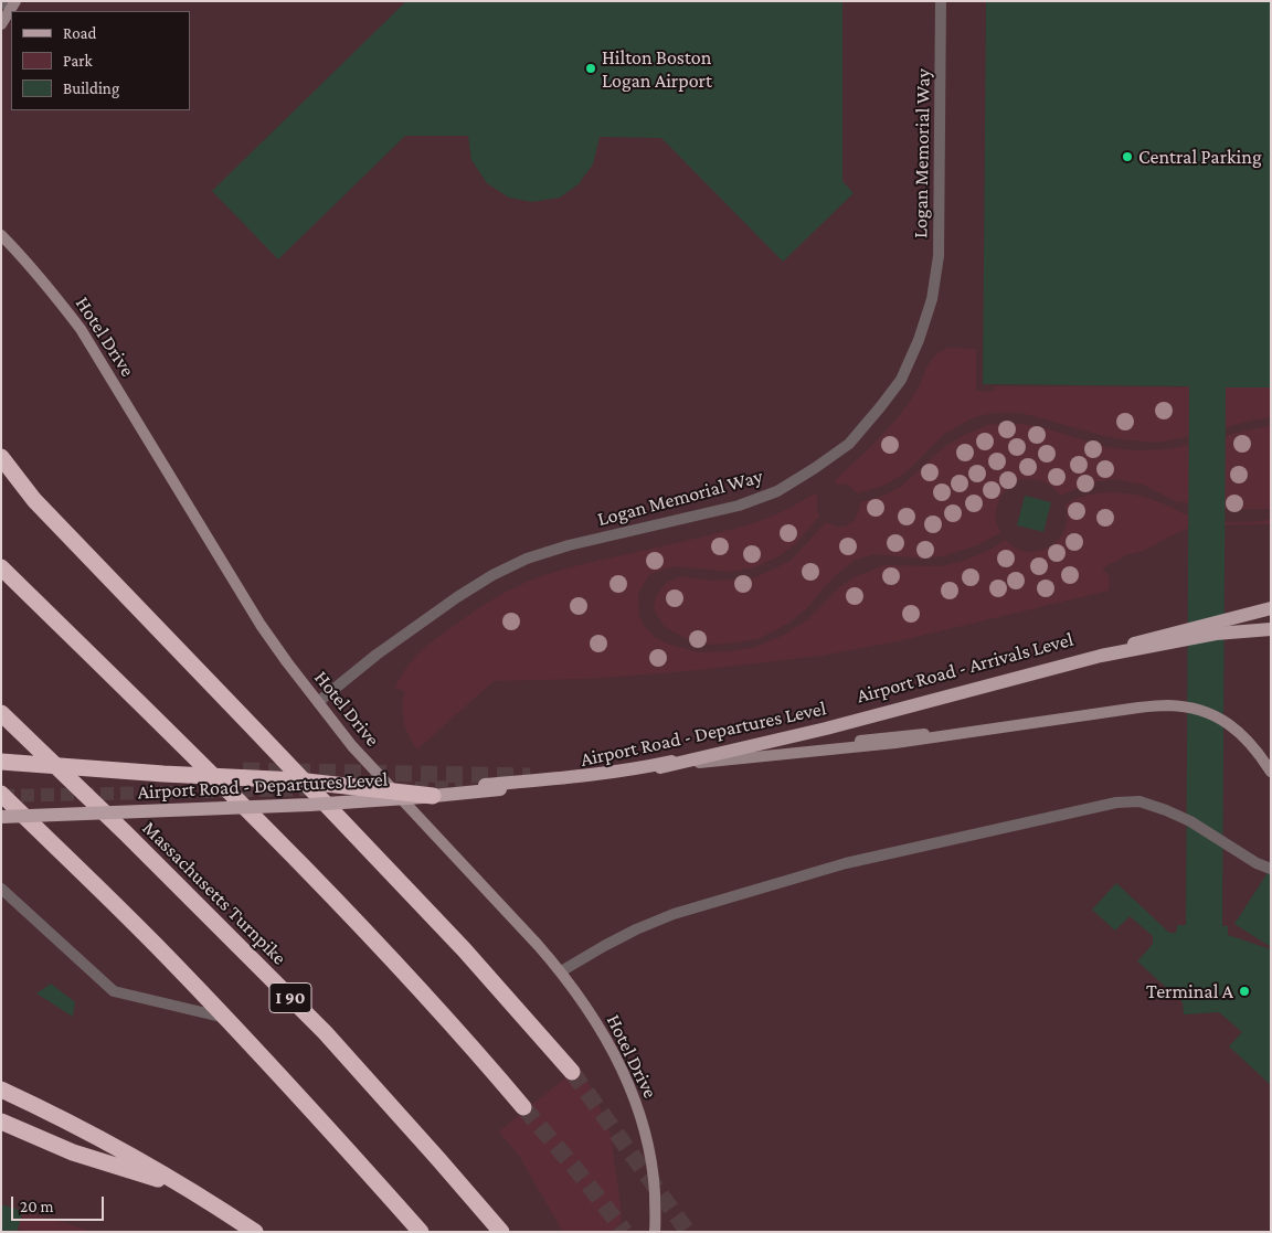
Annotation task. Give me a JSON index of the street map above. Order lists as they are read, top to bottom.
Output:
{
  "streets": {
    "highway": ["Massachusetts Turnpike", "I 90"],
    "main road": ["Hotel Drive", "Airport Road - Arrivals Level", "Airport Road - Departures Level"],
    "street": ["Logan Memorial Way"]
  },
  "crossings": [
    ["Logan Memorial Way", "Hotel Drive"]
  ],
  "places": ["Hilton Boston Logan Airport", "Central Parking", "Terminal A"],
  "legend": ["Road", "Park", "Building"],
  "scale_bar": "20 m"
}
